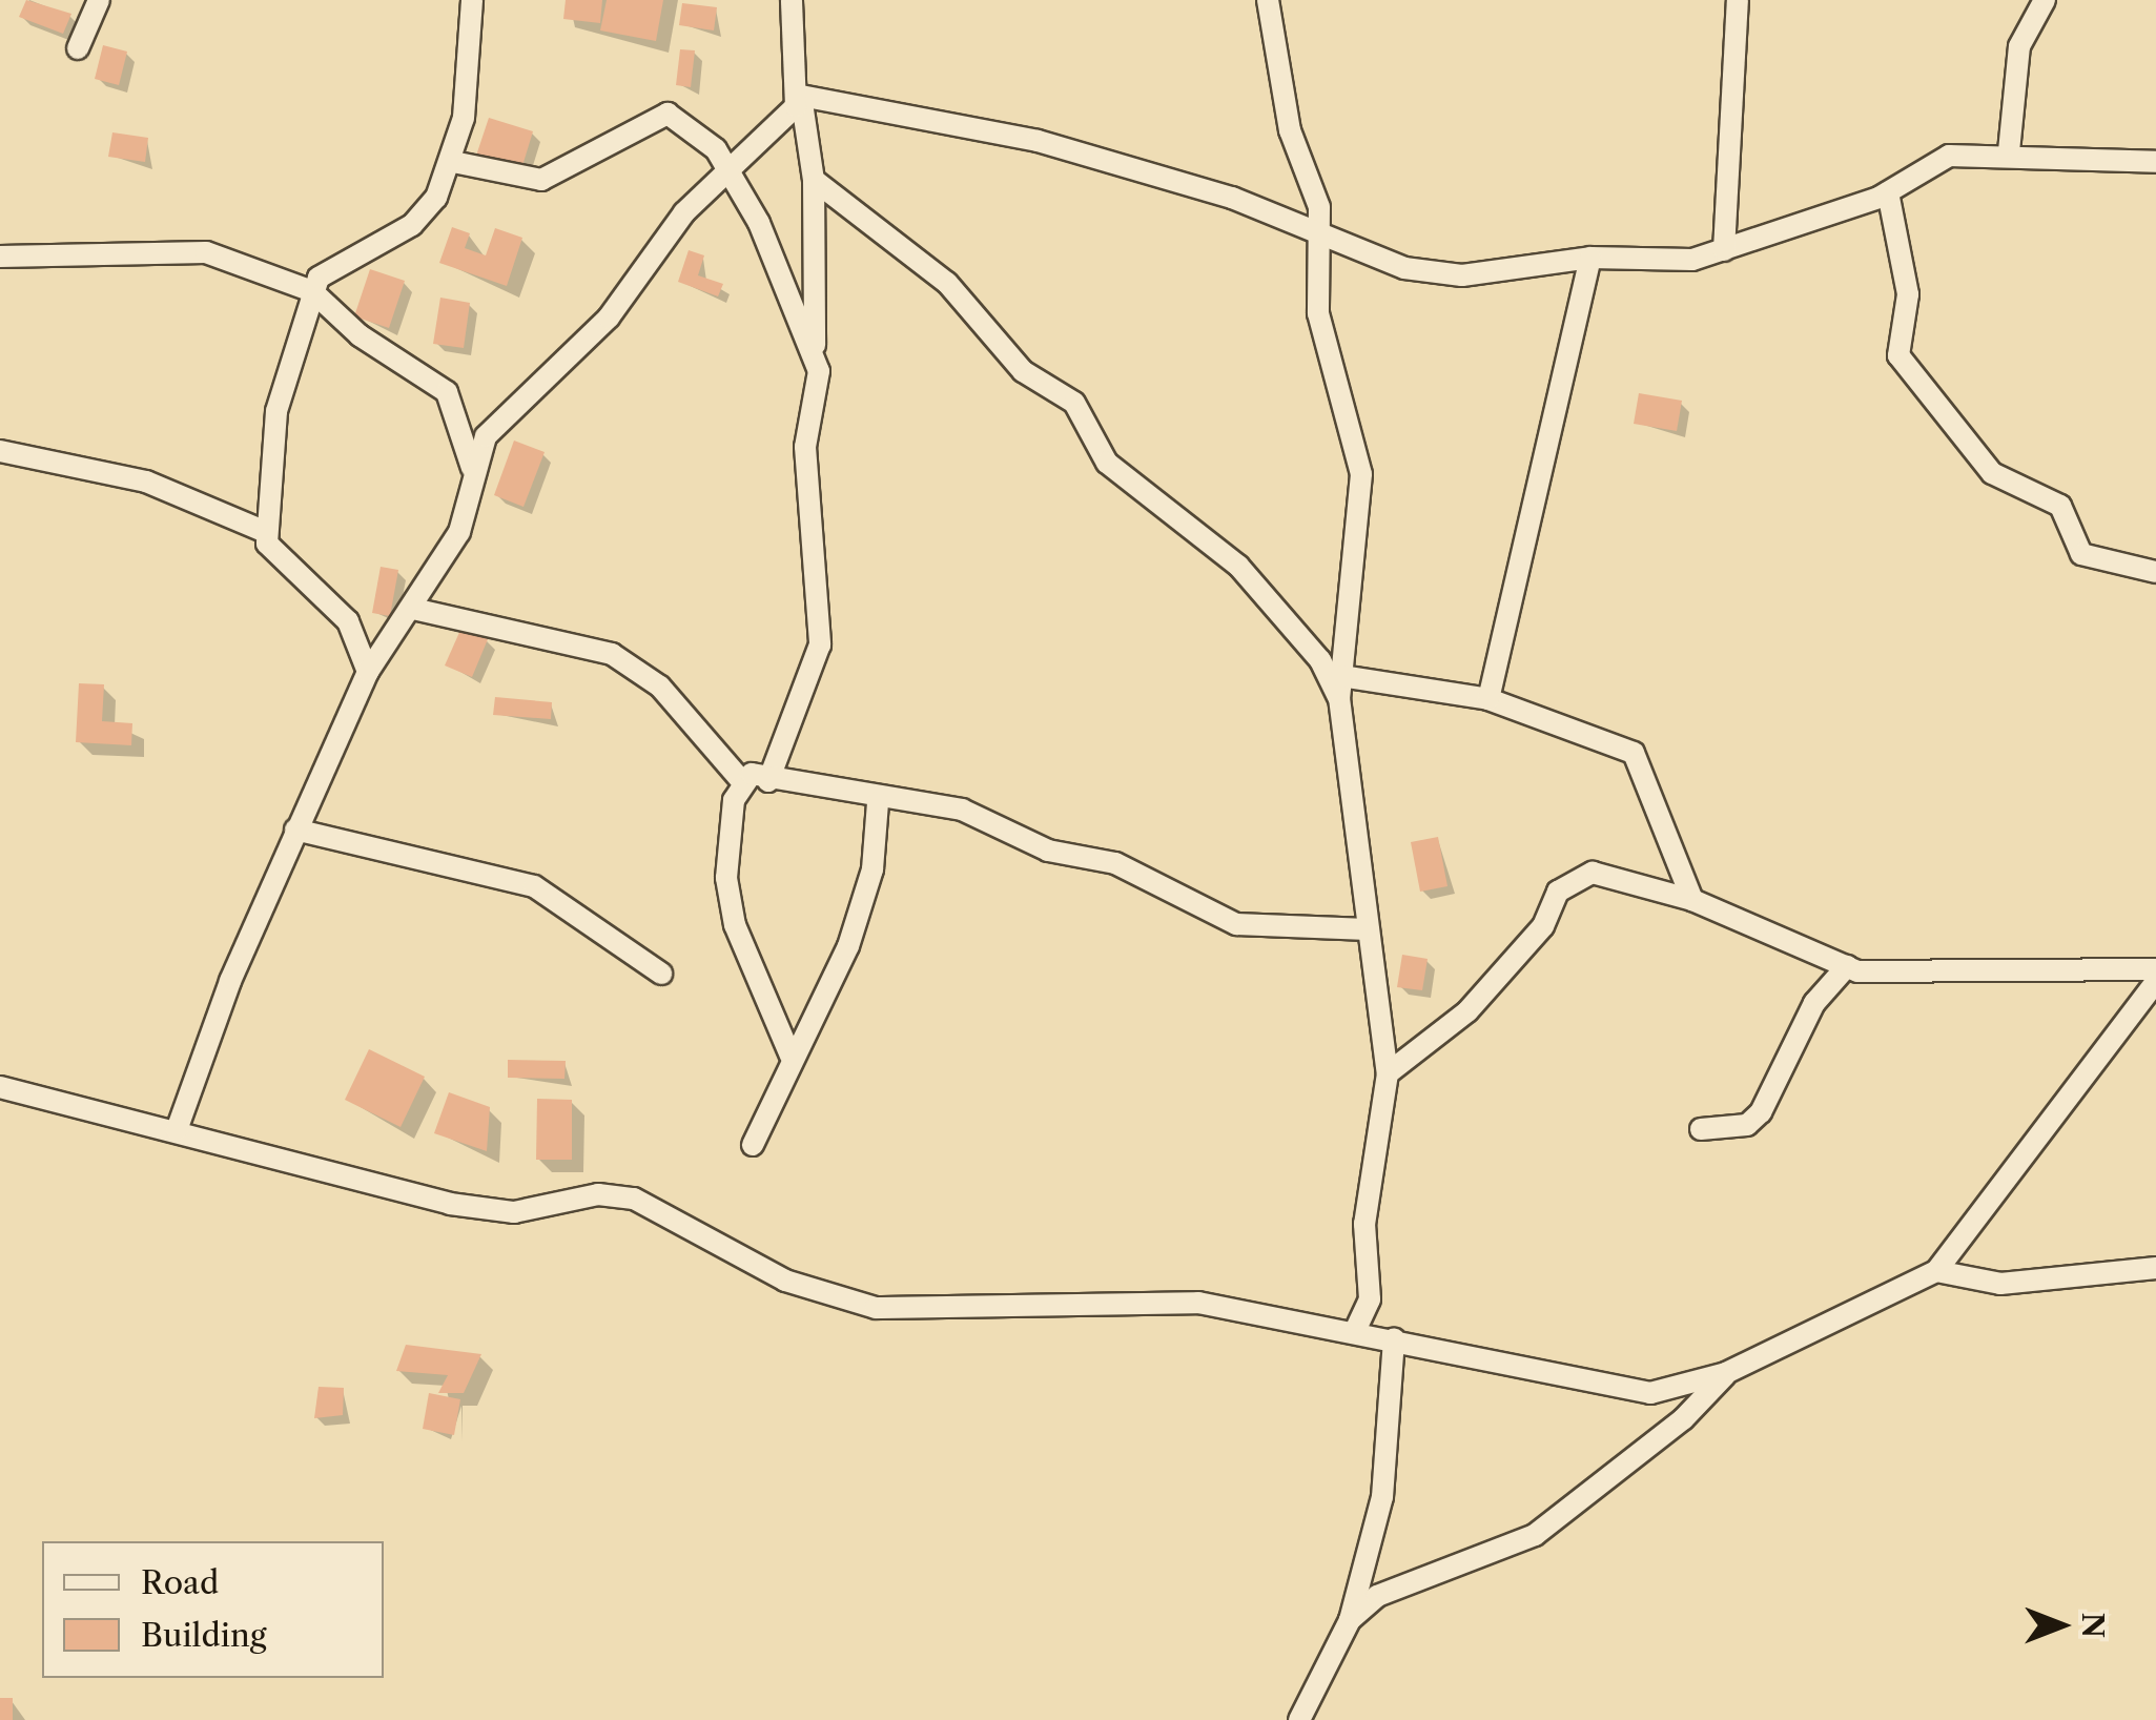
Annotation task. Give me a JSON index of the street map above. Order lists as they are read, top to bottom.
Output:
{
  "legend": ["Road", "Building"],
  "north": "right"
}
